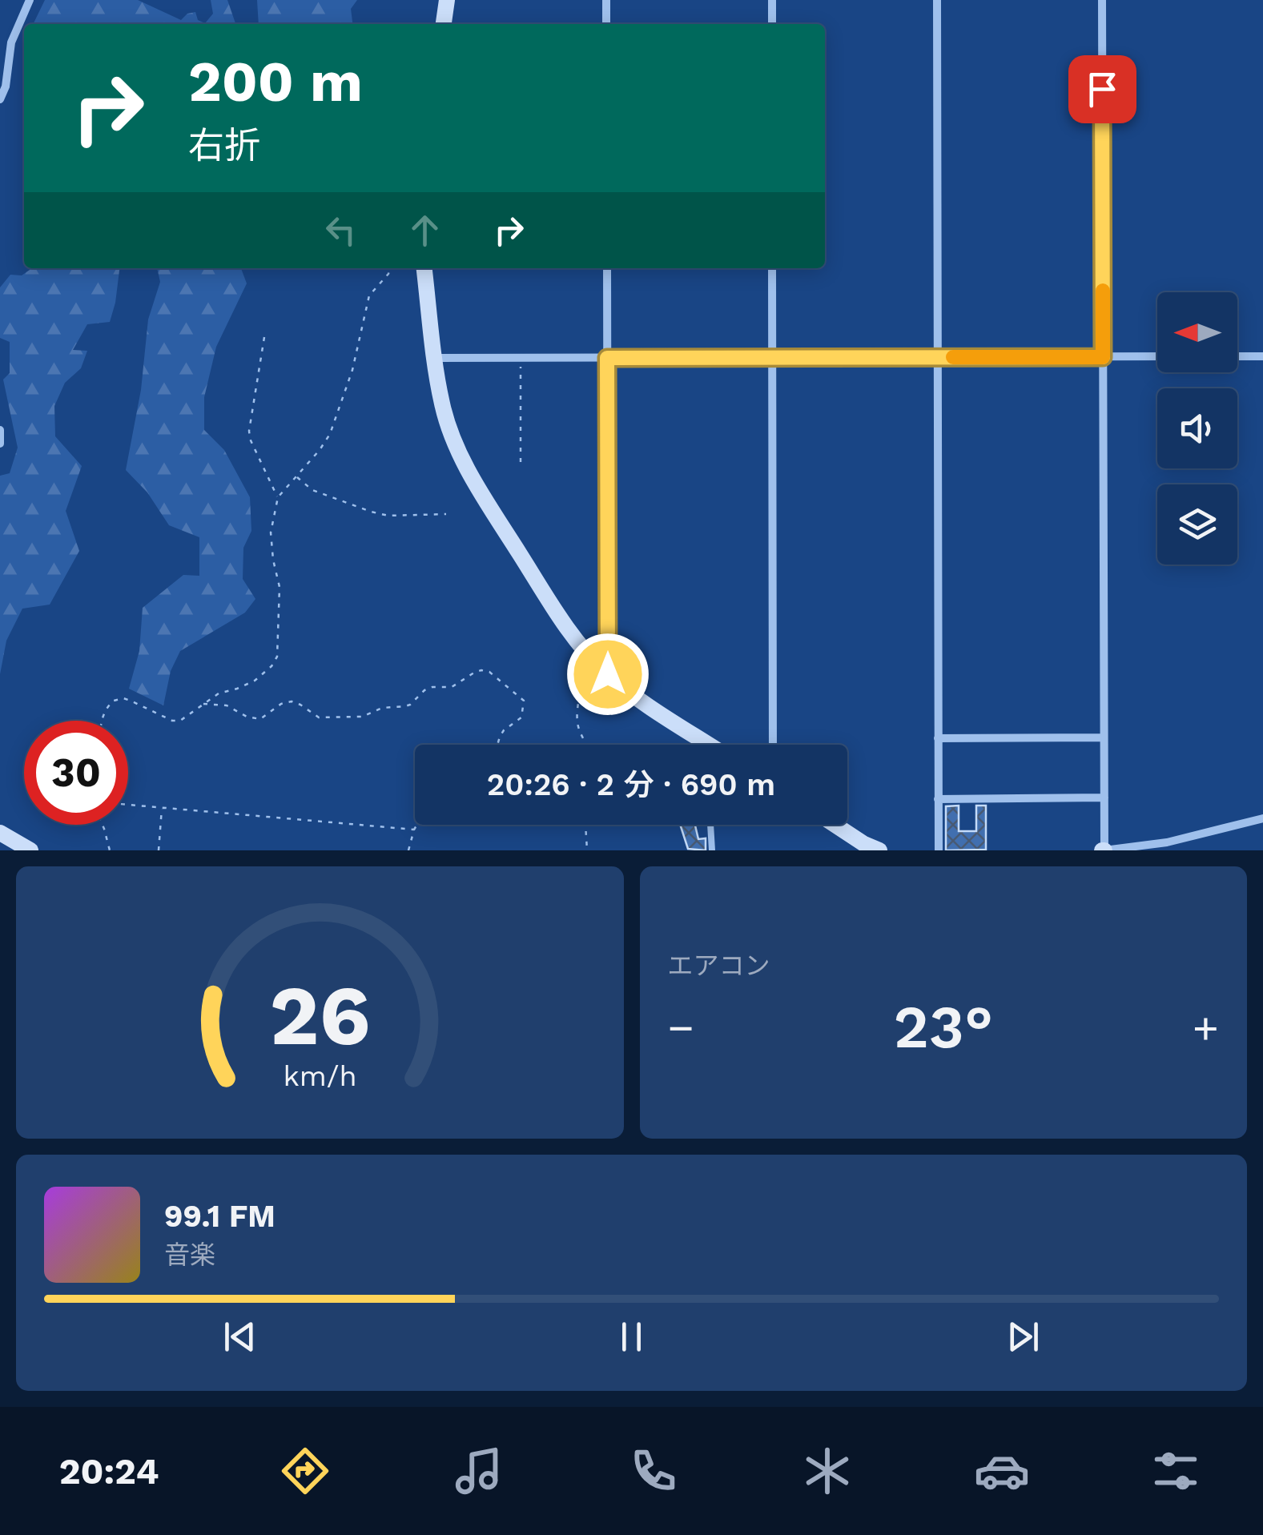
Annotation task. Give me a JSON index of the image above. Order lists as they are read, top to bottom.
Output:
{
  "north": "left",
  "page": {
    "turn": ["200 m", "右折"],
    "limit": "30",
    "trip": "20:26 · 2 分 · 690 m",
    "tile": "エアコン",
    "heat": ["−", "23°", "+"],
    "song": ["99.1 FM", "音楽"],
    "tabs": "20:24",
    "gauge": ["26", "km/h"]
  }
}
